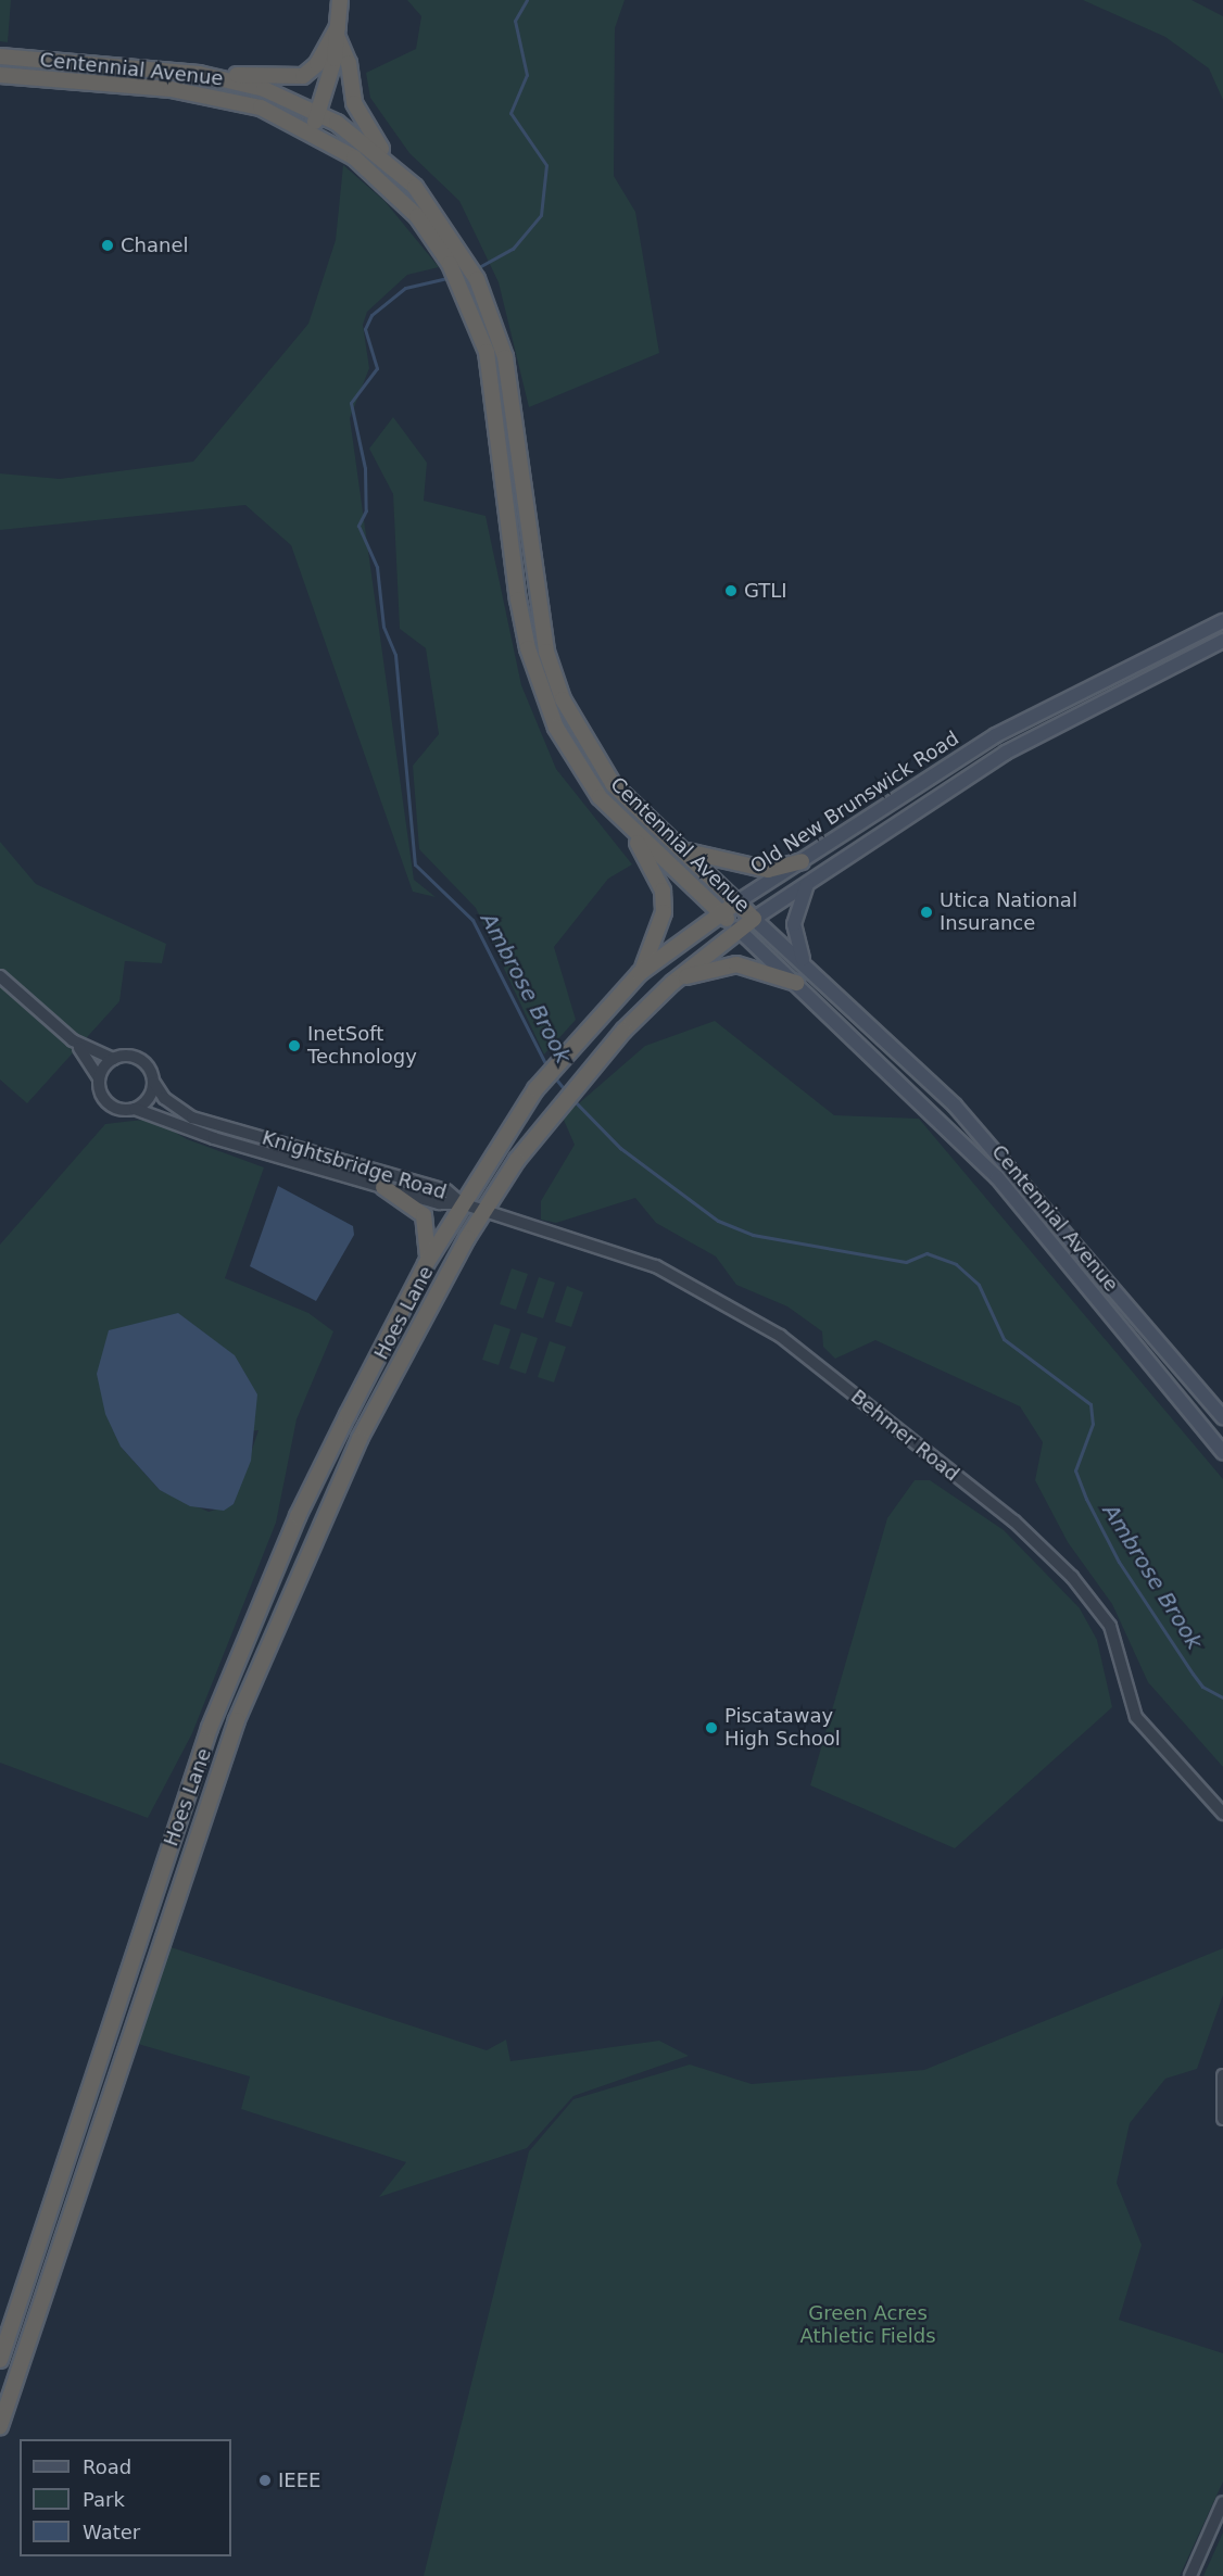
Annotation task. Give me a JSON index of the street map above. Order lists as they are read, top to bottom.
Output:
{
  "streets": {
    "highway": ["Centennial Avenue", "Old New Brunswick Road", "Hoes Lane"],
    "street": ["Knightsbridge Road", "Behmer Road"]
  },
  "crossings": [
    ["Centennial Avenue", "Old New Brunswick Road"],
    ["Old New Brunswick Road", "Knightsbridge Road"],
    ["Old New Brunswick Road", "Hoes Lane"],
    ["Old New Brunswick Road", "Behmer Road"],
    ["Knightsbridge Road", "Hoes Lane"],
    ["Knightsbridge Road", "Behmer Road"],
    ["Hoes Lane", "Behmer Road"]
  ],
  "water": ["Ambrose Brook"],
  "parks": ["Green Acres Athletic Fields"],
  "places": [
    "Chanel",
    "GTLI",
    "Utica National Insurance",
    "InetSoft Technology",
    "Piscataway High School",
    "IEEE"
  ],
  "legend": ["Road", "Park", "Water"]
}
